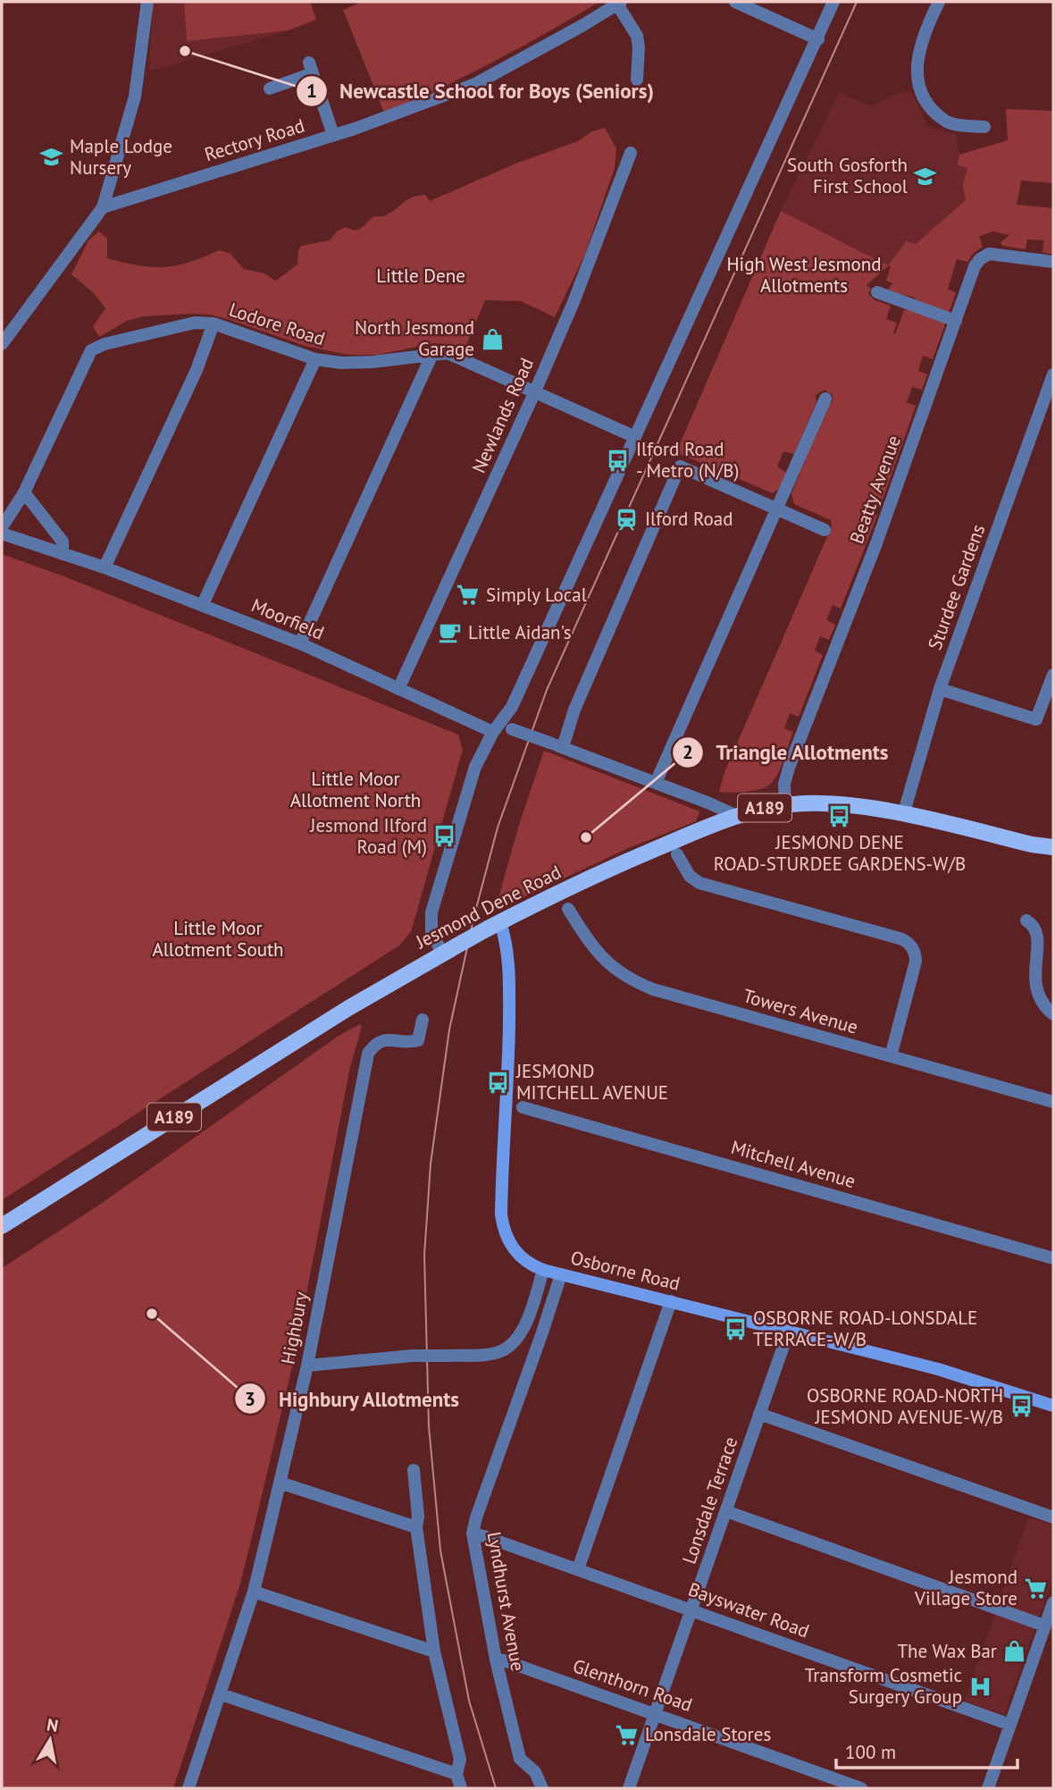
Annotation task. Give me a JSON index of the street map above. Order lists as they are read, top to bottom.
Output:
{
  "streets": {
    "main road": ["A189", "Jesmond Dene Road", "Osborne Road"],
    "street": [
      "Rectory Road",
      "Lodore Road",
      "Newlands Road",
      "Beatty Avenue",
      "Sturdee Gardens",
      "Moorfield",
      "Towers Avenue",
      "Mitchell Avenue",
      "Highbury",
      "Lonsdale Terrace",
      "Lyndhurst Avenue",
      "Bayswater Road",
      "Glenthorn Road"
    ]
  },
  "crossings": [
    ["Lodore Road", "Newlands Road"],
    ["Newlands Road", "Moorfield"],
    ["Beatty Avenue", "Jesmond Dene Road"],
    ["Sturdee Gardens", "Jesmond Dene Road"],
    ["Moorfield", "Jesmond Dene Road"],
    ["Jesmond Dene Road", "Osborne Road"],
    ["Osborne Road", "Lonsdale Terrace"],
    ["Osborne Road", "Lyndhurst Avenue"],
    ["Lonsdale Terrace", "Bayswater Road"],
    ["Lonsdale Terrace", "Glenthorn Road"],
    ["Lyndhurst Avenue", "Bayswater Road"],
    ["Lyndhurst Avenue", "Glenthorn Road"]
  ],
  "parks": [
    "High West Jesmond Allotments",
    "Little Dene",
    "Little Moor Allotment North",
    "Little Moor Allotment South"
  ],
  "places": {
    "other": ["Newcastle School for Boys (Seniors)", "Triangle Allotments", "Highbury Allotments"],
    "school or university": ["Maple Lodge Nursery", "South Gosforth First School"],
    "shop": ["North Jesmond Garage", "The Wax Bar"],
    "bus stop": [
      "Ilford Road - Metro (N/B)",
      "JESMOND DENE ROAD-STURDEE GARDENS-W/B",
      "Jesmond Ilford Road (M)",
      "JESMOND MITCHELL AVENUE",
      "OSBORNE ROAD-LONSDALE TERRACE-W/B",
      "OSBORNE ROAD-NORTH JESMOND AVENUE-W/B"
    ],
    "station": ["Ilford Road"],
    "supermarket": ["Simply Local", "Jesmond Village Store", "Lonsdale Stores"],
    "cafe": ["Little Aidan's"],
    "hospital": ["Transform Cosmetic Surgery Group"]
  },
  "scale_bar": "100 m",
  "north": "top"
}
